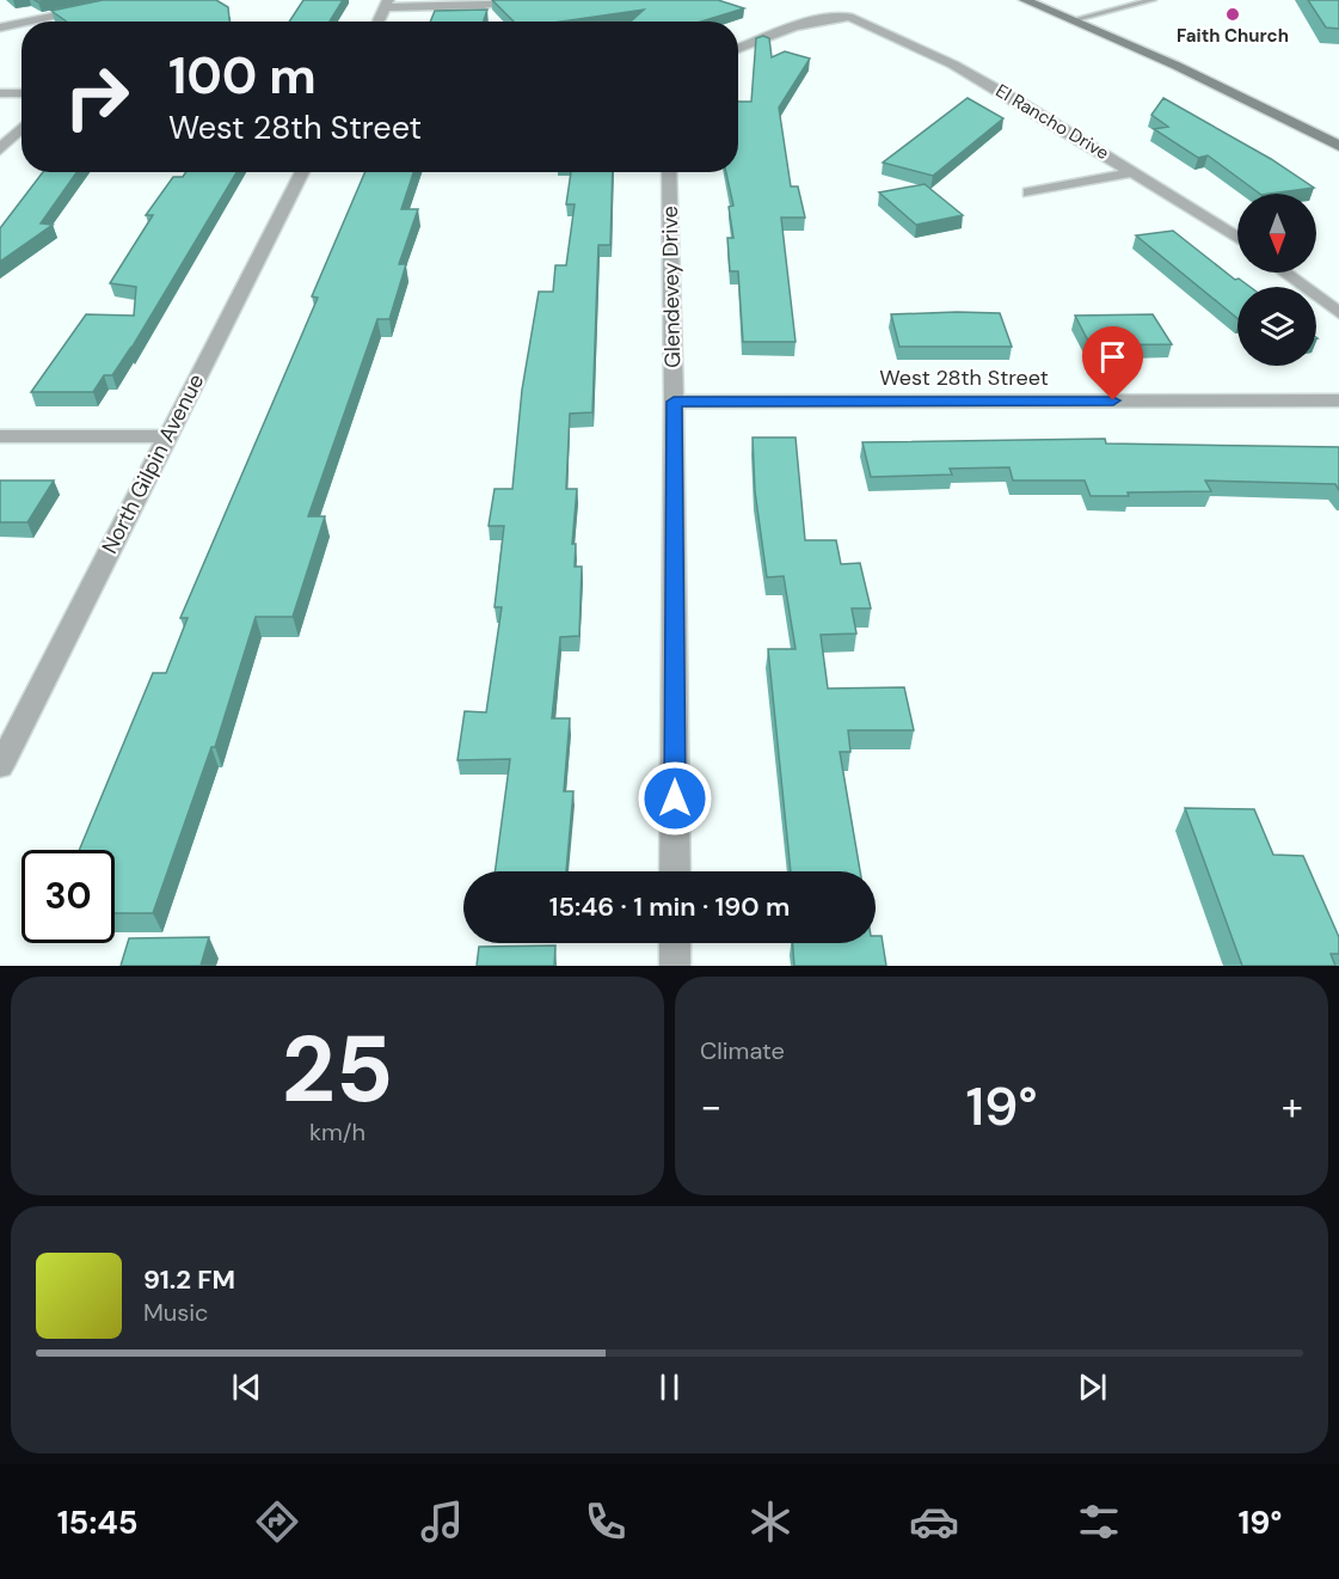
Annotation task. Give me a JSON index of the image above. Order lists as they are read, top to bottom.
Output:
{
  "streets": {
    "street": [
      "El Rancho Drive",
      "Glendevey Drive",
      "West 28th Street",
      "North Gilpin Avenue"
    ]
  },
  "crossings": [
    ["Glendevey Drive", "West 28th Street"]
  ],
  "places": ["Faith Church"],
  "north": "bottom",
  "page": {
    "turn": ["100 m", "West 28th Street"],
    "limit": "30",
    "trip": "15:46 · 1 min · 190 m",
    "tile": [
      ["25", "km/h"],
      "Climate"
    ],
    "heat": ["−", "19°", "+"],
    "song": ["91.2 FM", "Music"],
    "tabs": ["15:45", "19°"]
  }
}
